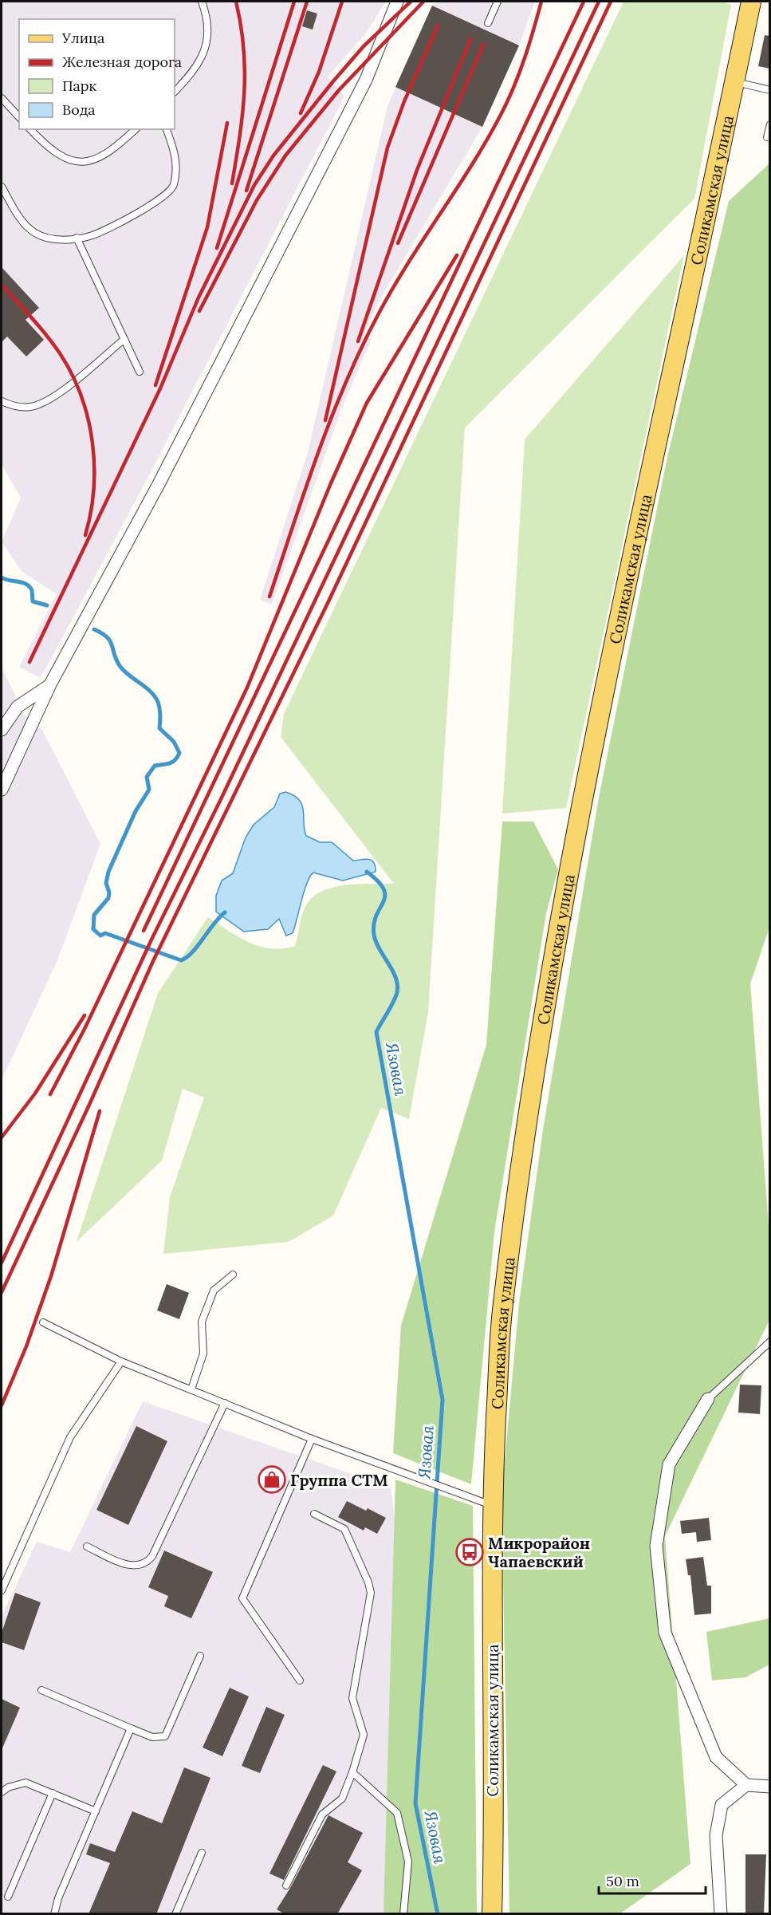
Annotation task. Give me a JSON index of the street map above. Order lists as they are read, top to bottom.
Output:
{
  "streets": {
    "main road": ["Соликамская улица"]
  },
  "water": ["Язовая"],
  "places": {
    "shop": ["Группа СТМ"],
    "bus stop": ["Микрорайон Чапаевский"]
  },
  "legend": [
    "Улица",
    "Железная дорога",
    "Парк",
    "Вода"
  ],
  "scale_bar": "50 m"
}
